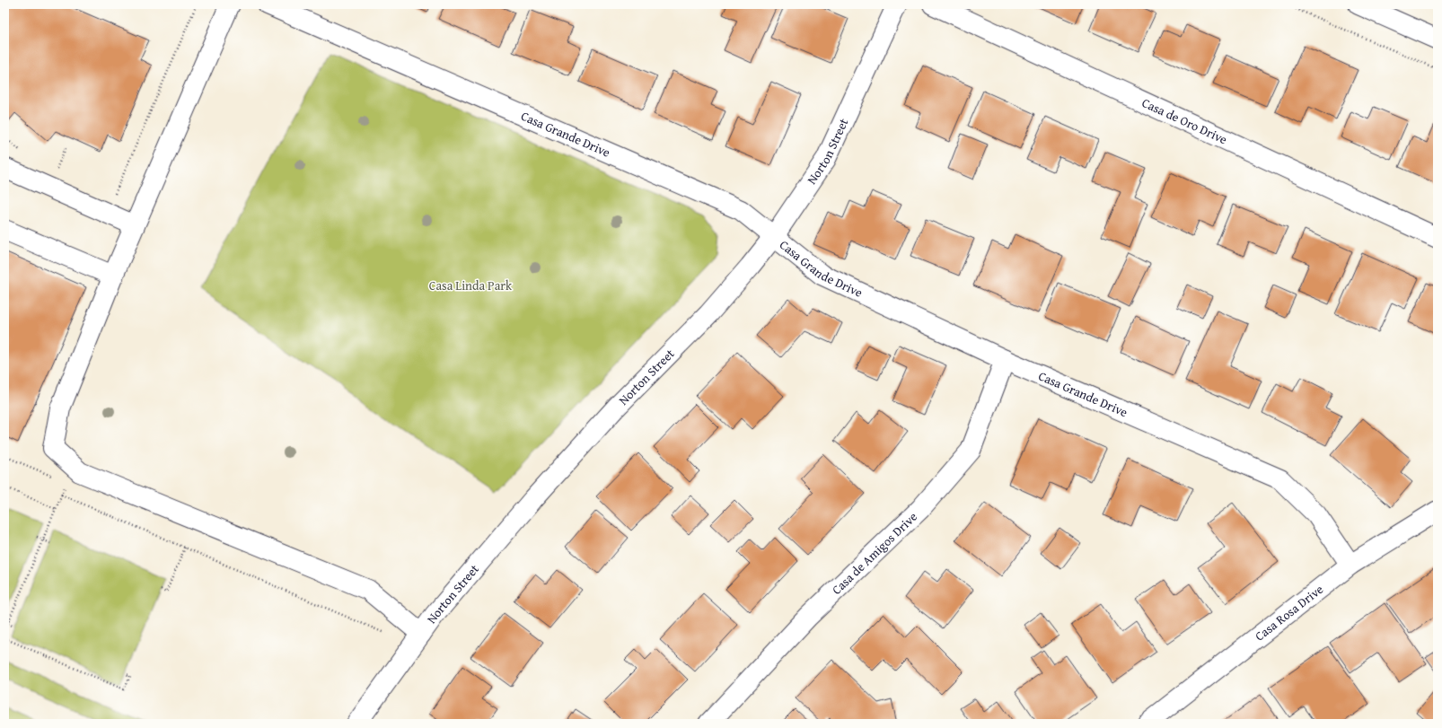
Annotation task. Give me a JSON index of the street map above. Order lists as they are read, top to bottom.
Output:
{
  "streets": {
    "street": [
      "Casa de Oro Drive",
      "Casa Grande Drive",
      "Norton Street",
      "Casa de Amigos Drive",
      "Casa Rosa Drive"
    ]
  },
  "crossings": [
    ["Casa Grande Drive", "Norton Street"],
    ["Casa Grande Drive", "Casa de Amigos Drive"],
    ["Casa Grande Drive", "Casa Rosa Drive"]
  ],
  "parks": ["Casa Linda Park"]
}
